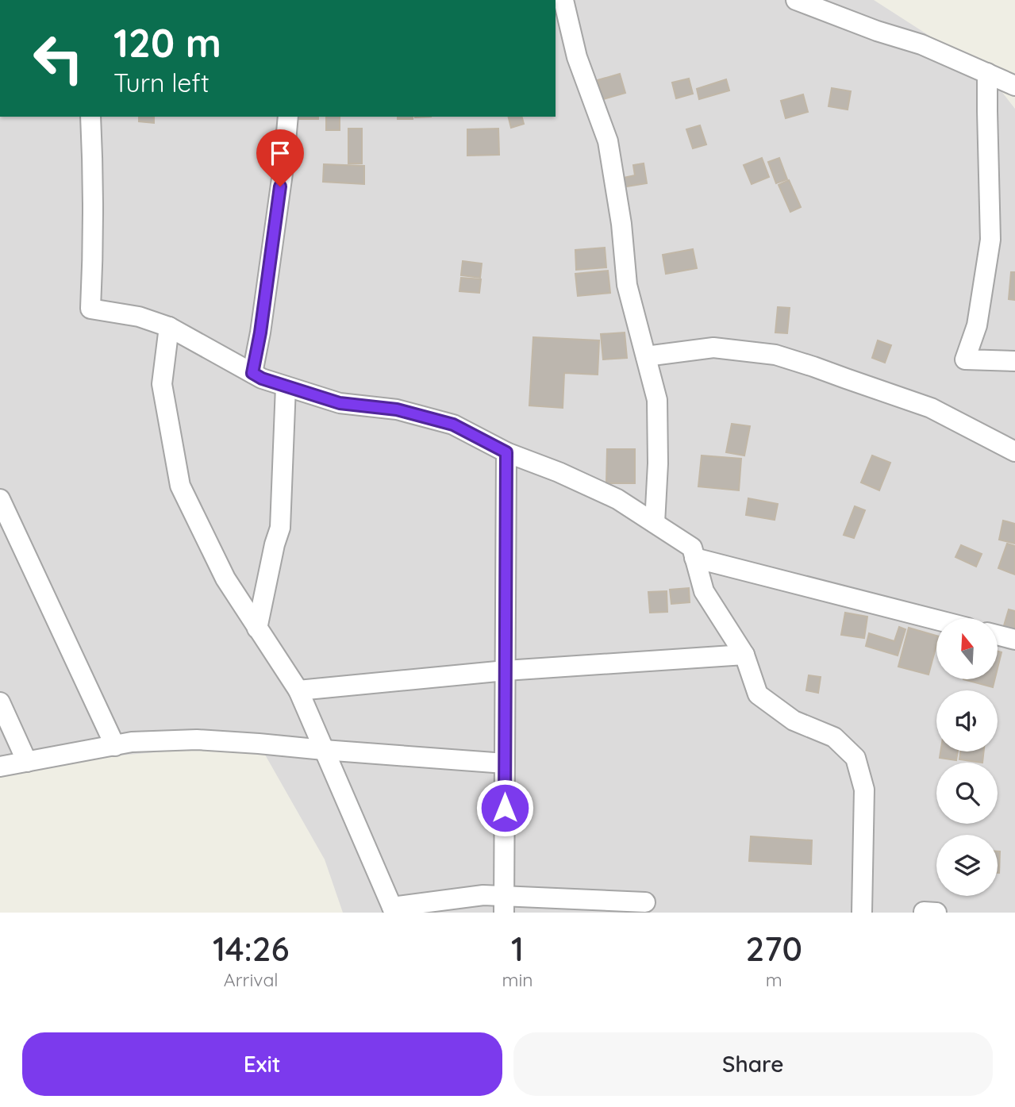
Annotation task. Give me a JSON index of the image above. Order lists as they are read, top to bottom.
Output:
{
  "north": "top",
  "page": {
    "turn": ["120 m", "Turn left"],
    "eta": [
      "14:26",
      "Arrival",
      "1",
      "min",
      "270",
      "m"
    ],
    "buttons": ["Exit", "Share"]
  }
}
